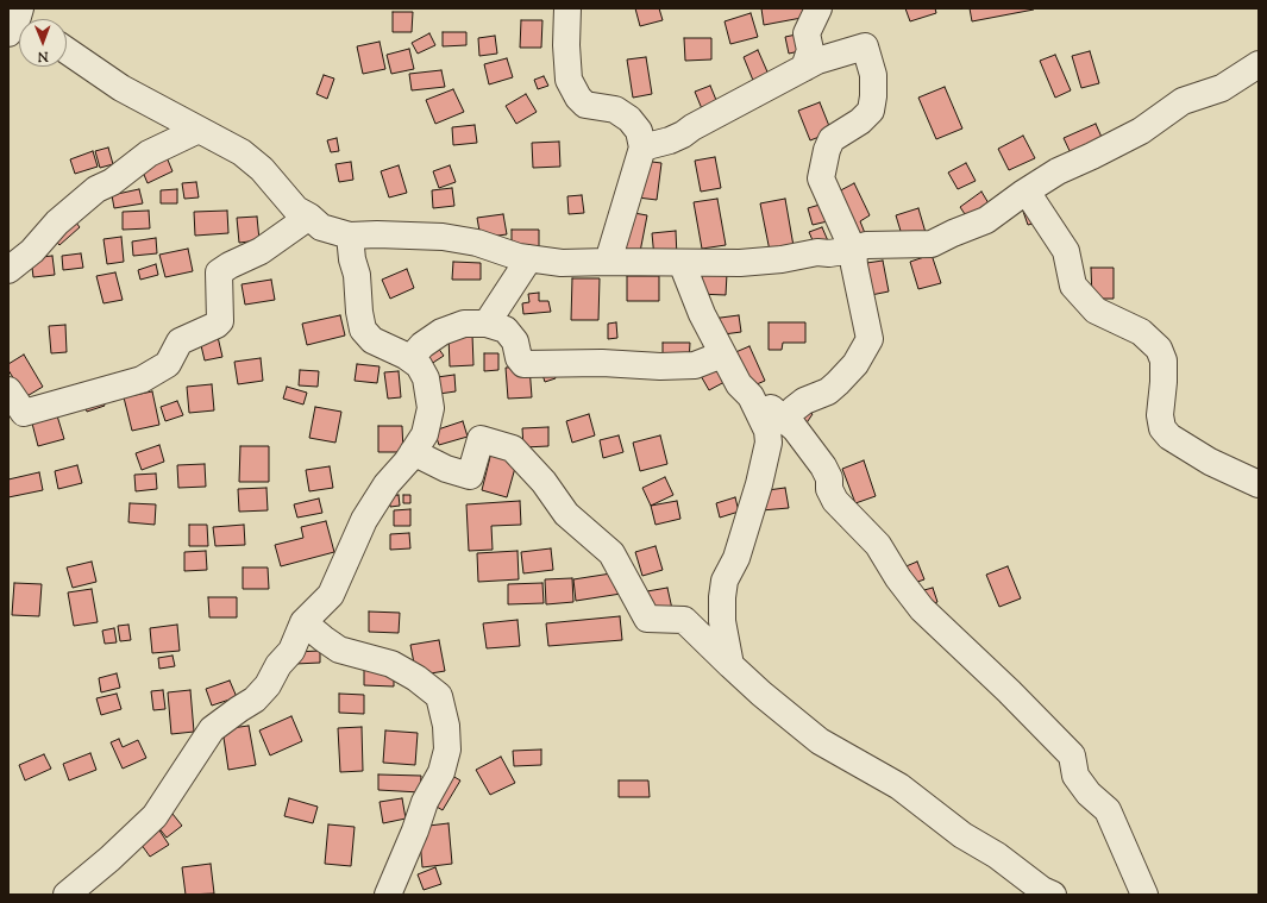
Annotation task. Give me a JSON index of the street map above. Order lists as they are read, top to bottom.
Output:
{
  "north": "bottom"
}
